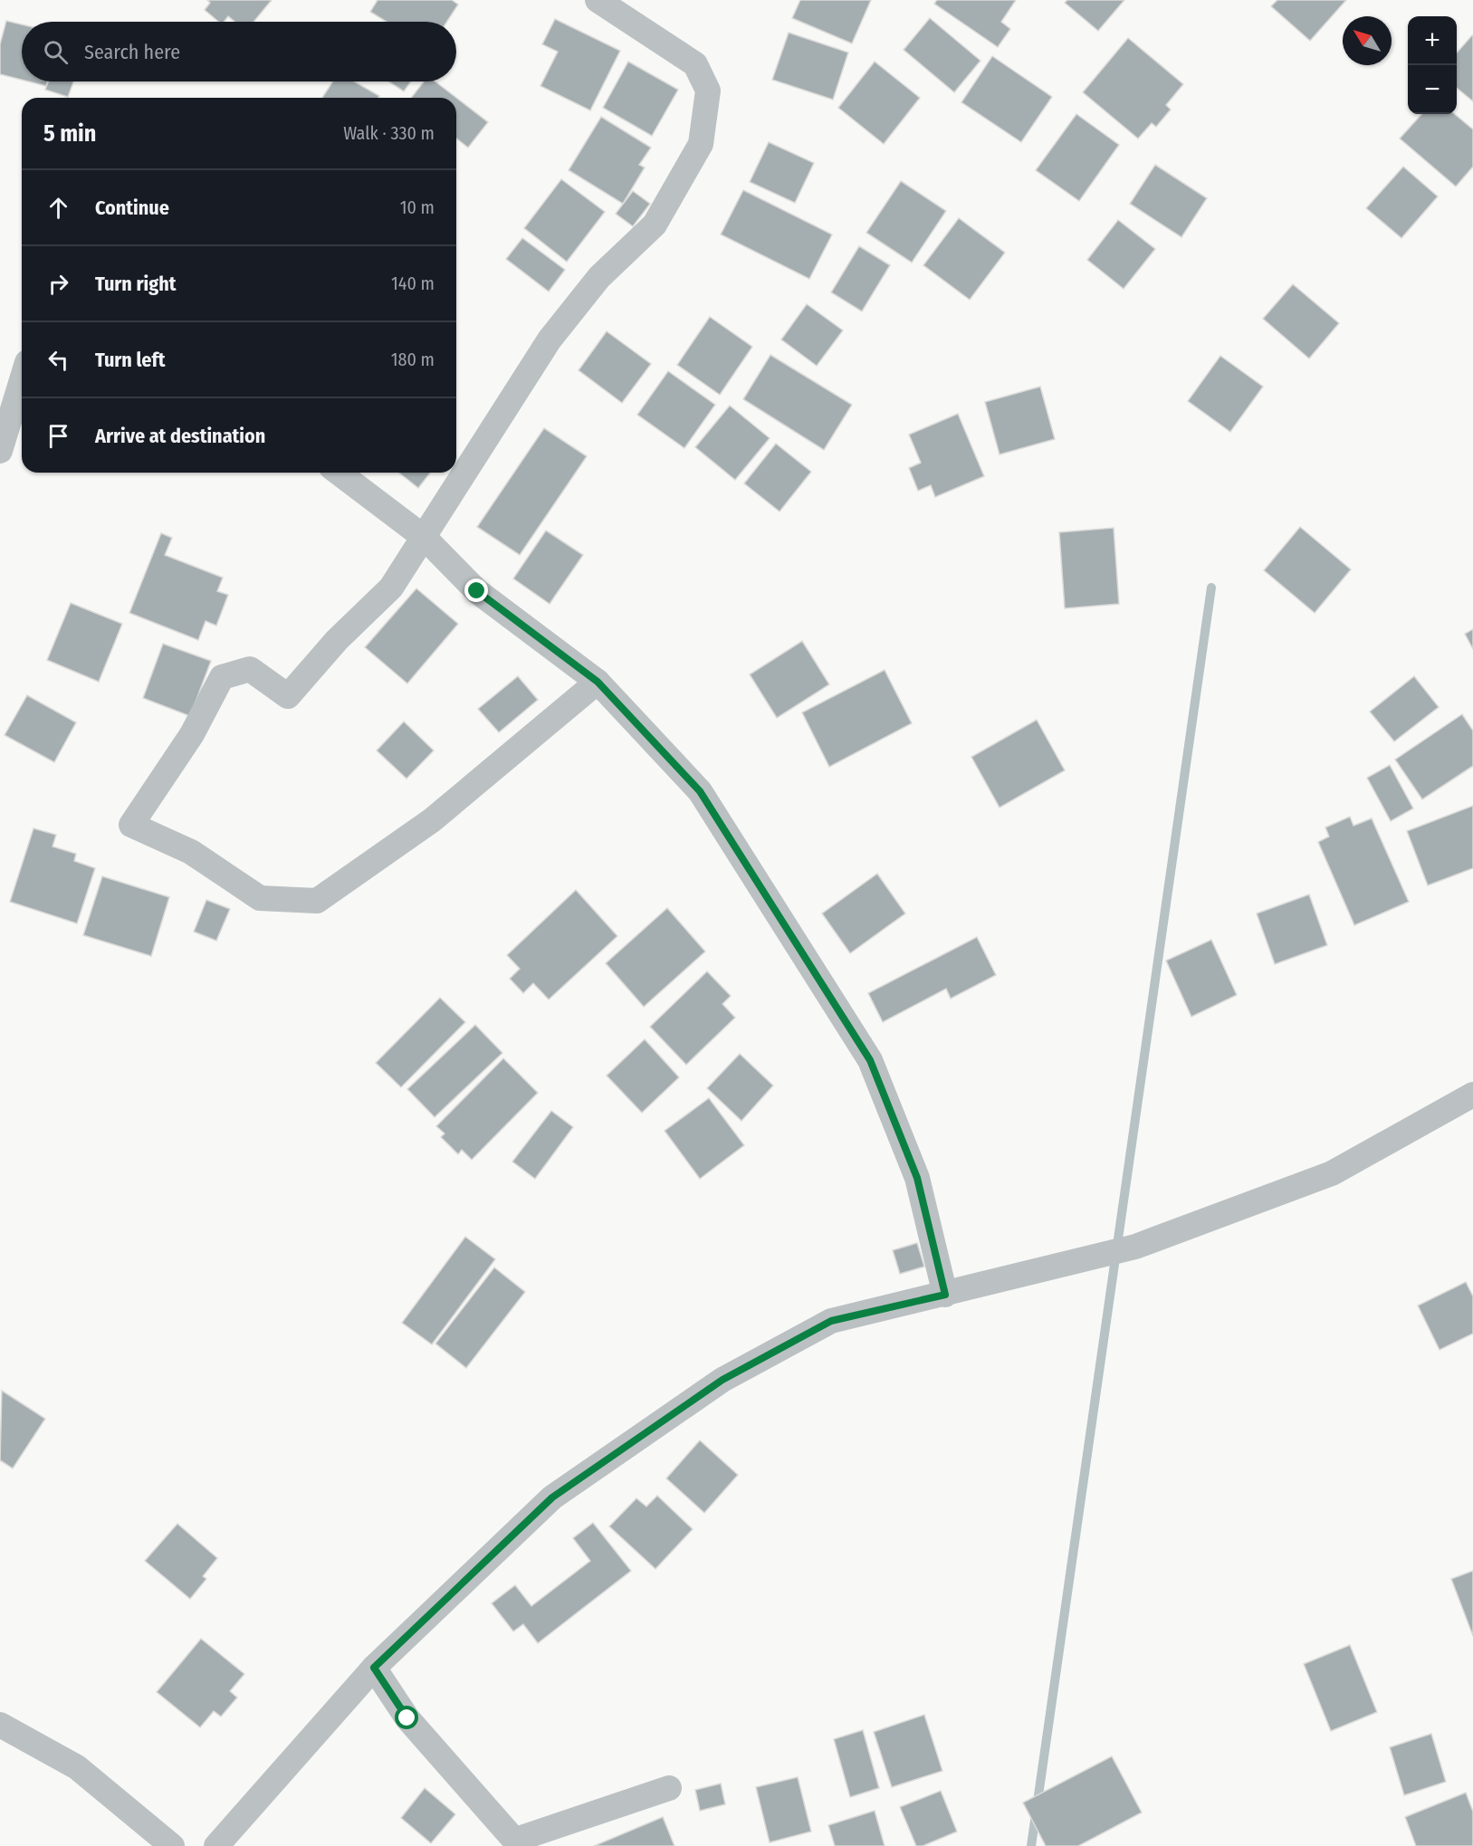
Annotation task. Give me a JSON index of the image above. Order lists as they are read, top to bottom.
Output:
{
  "north": "top left",
  "page": {
    "map_buttons": ["+", "−"],
    "search": "Search here",
    "heading": ["5 min", "Walk · 330 m"],
    "list": [
      ["Continue", "10 m"],
      ["Turn right", "140 m"],
      ["Turn left", "180 m"],
      "Arrive at destination"
    ]
  }
}
